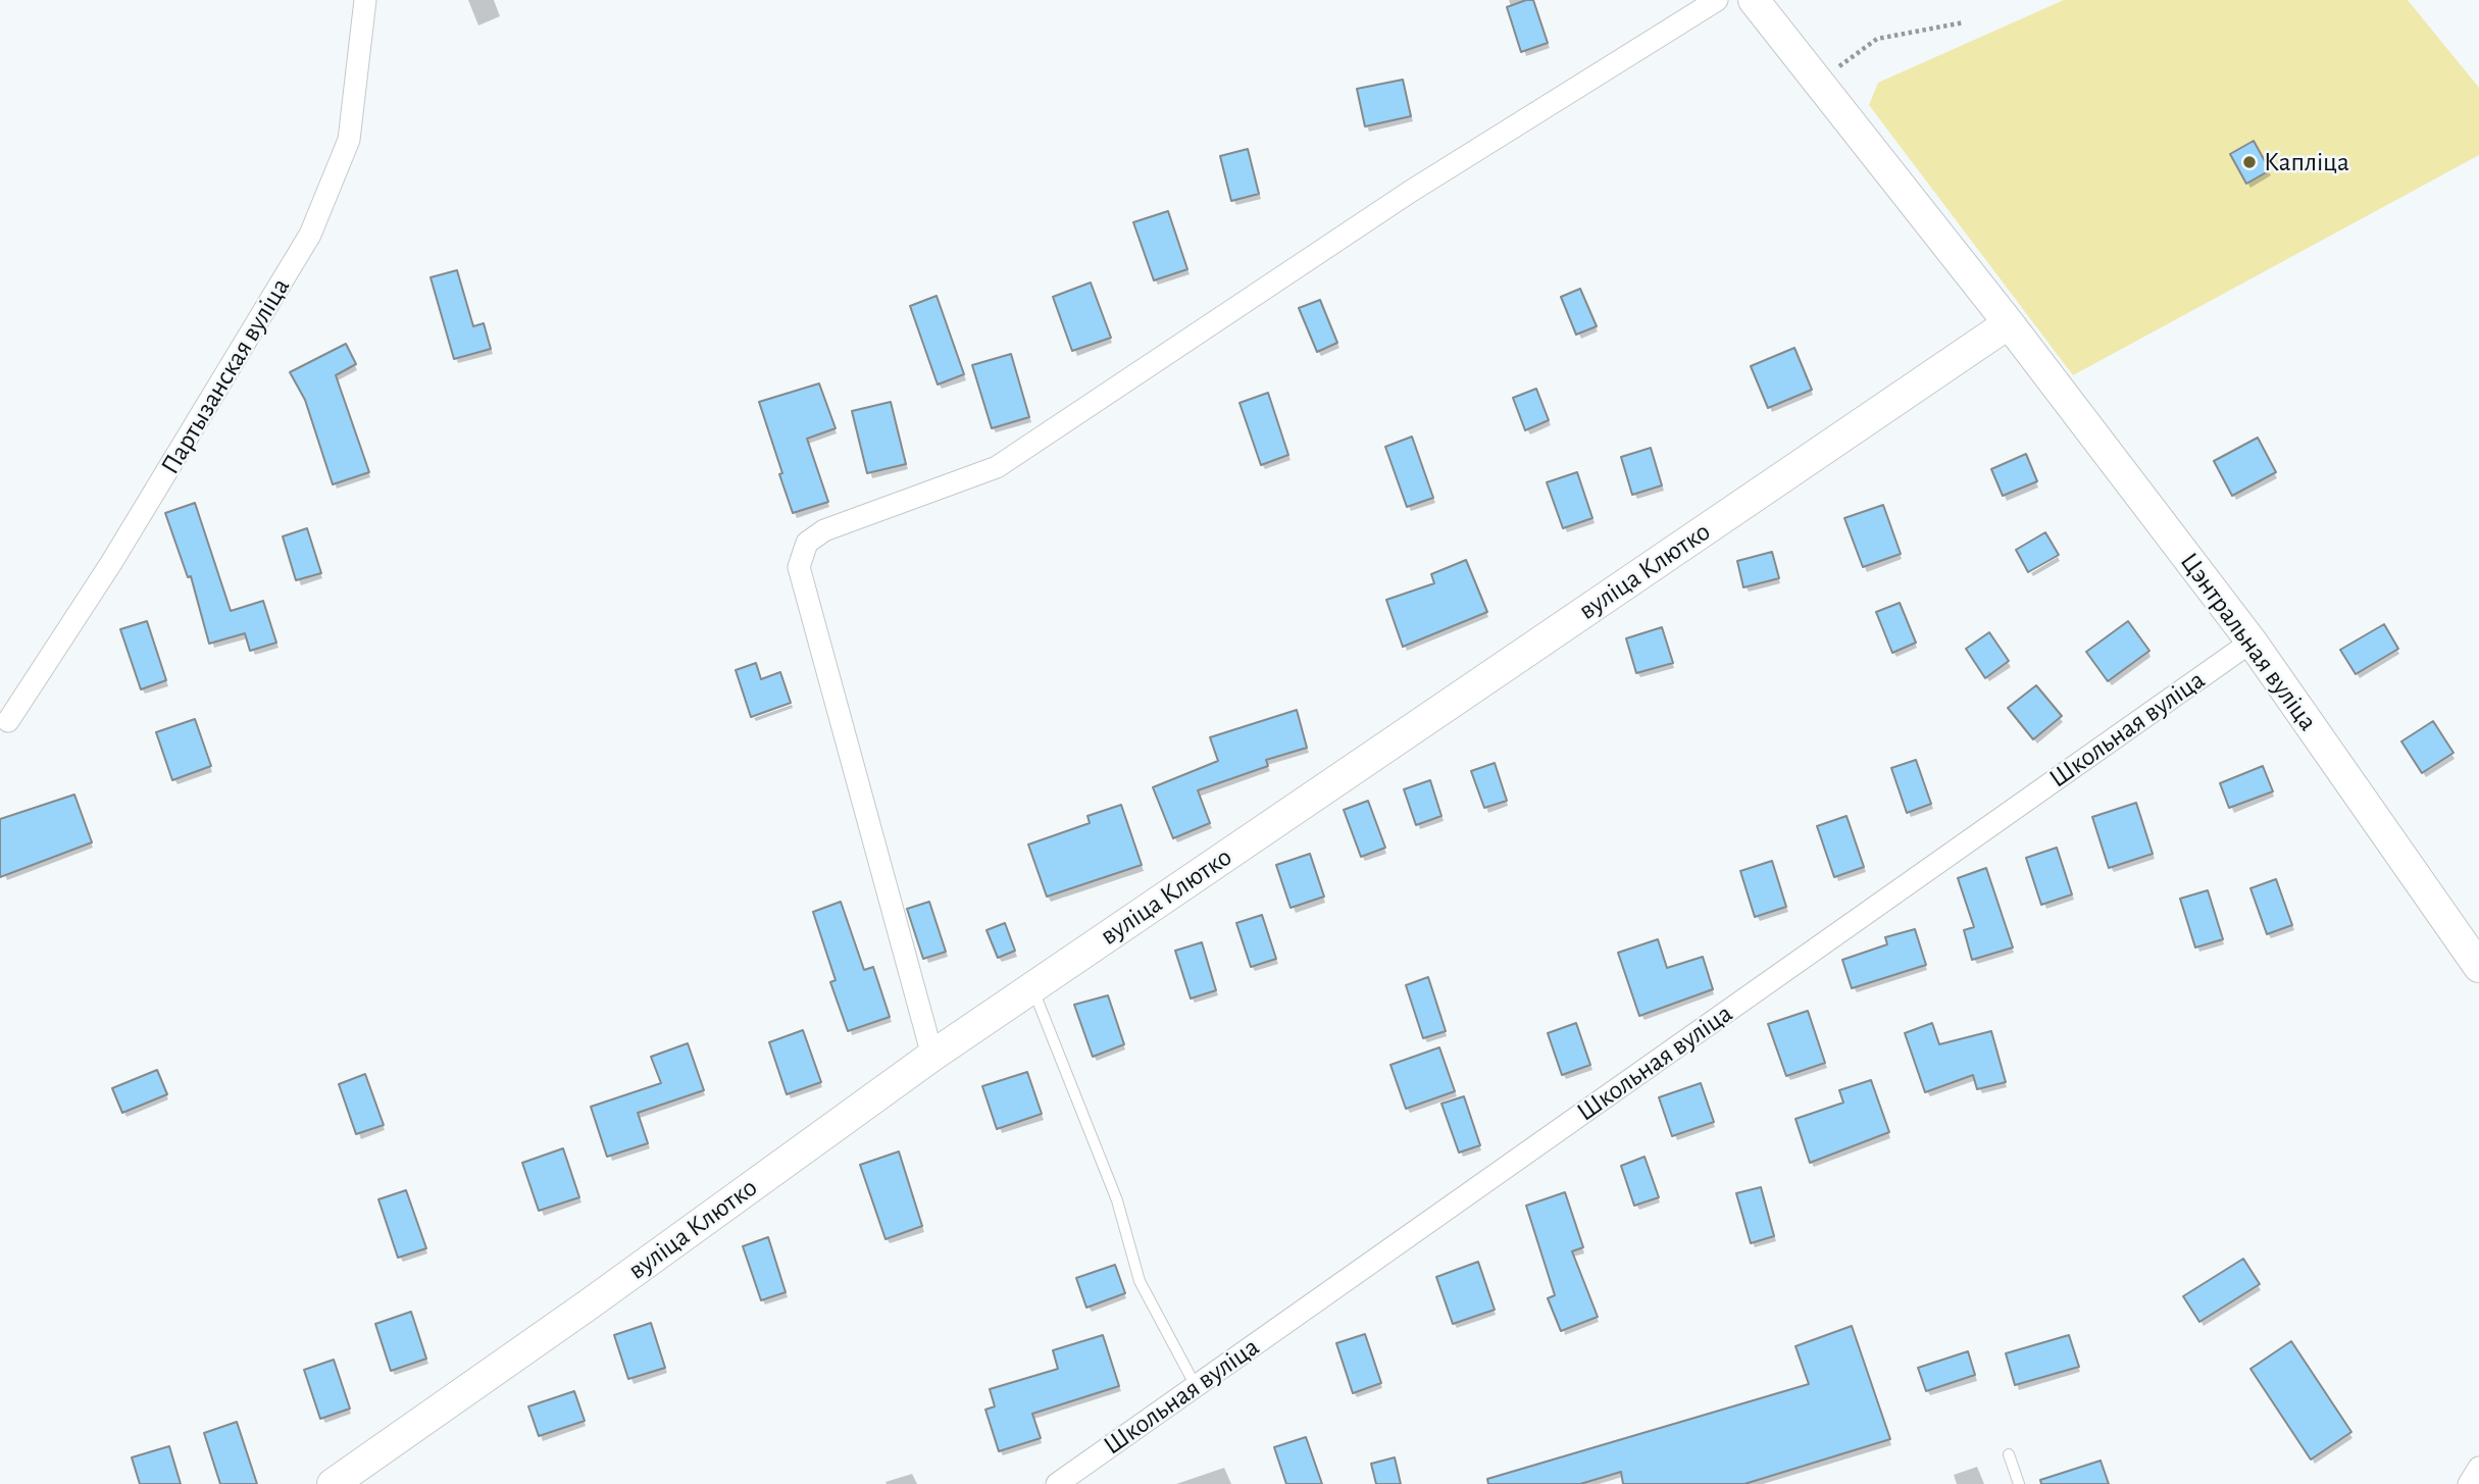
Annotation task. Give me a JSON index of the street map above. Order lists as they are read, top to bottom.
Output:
{
  "streets": {
    "street": [
      "Партызанская вуліца",
      "вуліца Клютко",
      "Цэнтральная вуліца",
      "Школьная вуліца"
    ]
  },
  "crossings": [
    ["вуліца Клютко", "Цэнтральная вуліца"],
    ["Цэнтральная вуліца", "Школьная вуліца"]
  ],
  "places": ["Капліца"]
}
